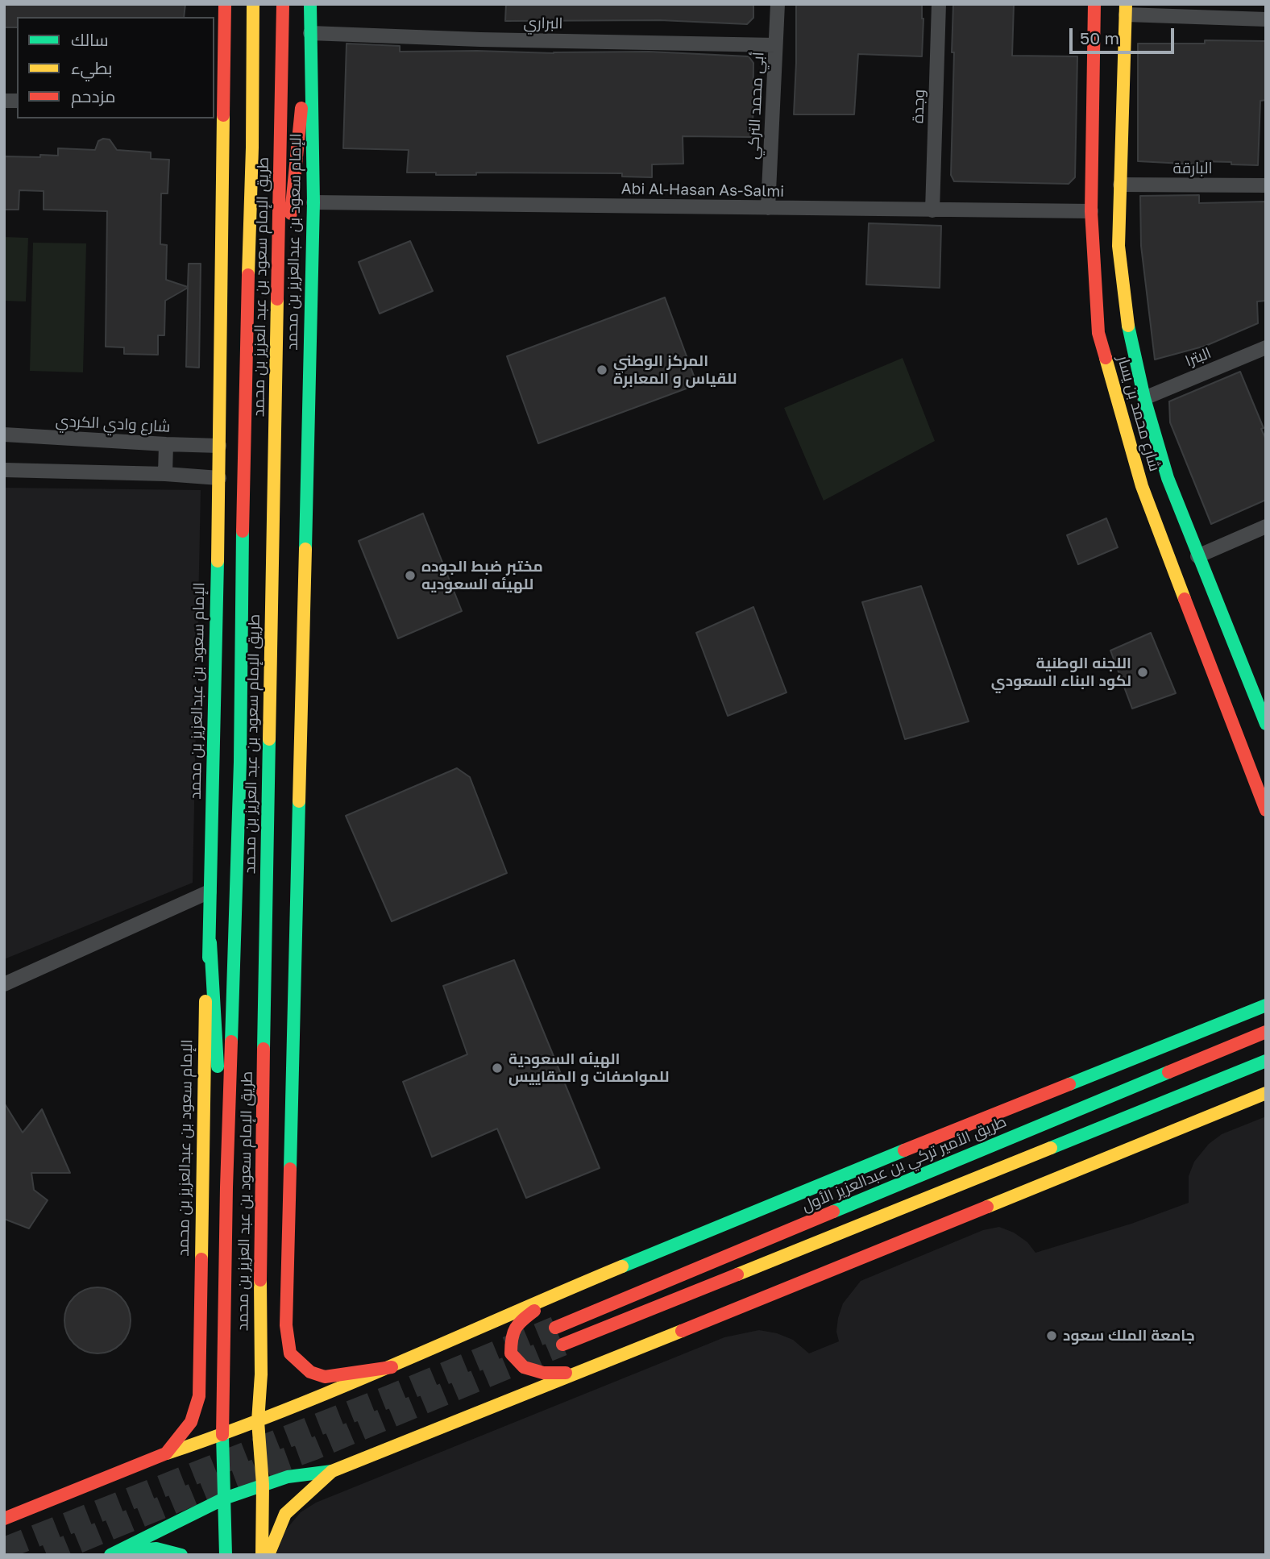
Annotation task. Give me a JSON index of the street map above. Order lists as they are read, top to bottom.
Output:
{
  "streets": {
    "main road": [
      "الإمام سعود بن عبدالعزيز بن محمد",
      "طريق الإمام سعود بن عبد العزيز بن محمد",
      "شارع محمد بن يسار",
      "طريق الأمير تركي بن عبدالعزيز الأول"
    ],
    "street": [
      "البراري",
      "أبي محمد التركي",
      "وجدة",
      "البارقة",
      "Abi Al-Hasan As-Salmi",
      "البترا",
      "شارع وادي الكردي"
    ]
  },
  "crossings": [
    ["البراري", "أبي محمد التركي"],
    ["البراري", "الإمام سعود بن عبدالعزيز بن محمد"],
    ["أبي محمد التركي", "Abi Al-Hasan As-Salmi"],
    ["وجدة", "Abi Al-Hasan As-Salmi"],
    ["البارقة", "شارع محمد بن يسار"],
    ["Abi Al-Hasan As-Salmi", "الإمام سعود بن عبدالعزيز بن محمد"],
    ["Abi Al-Hasan As-Salmi", "شارع محمد بن يسار"],
    ["الإمام سعود بن عبدالعزيز بن محمد", "شارع وادي الكردي"],
    ["البترا", "شارع محمد بن يسار"]
  ],
  "places": [
    "المركز الوطني للقياس و المعابرة",
    "مختبر ضبط الجوده للهيئه السعوديه",
    "اللجنه الوطنية لكود البناء السعودي",
    "الهيئه السعودية للمواصفات و المقاييس",
    "جامعة الملك سعود"
  ],
  "legend": ["سالك", "بطيء", "مزدحم"],
  "scale_bar": "50 m"
}
